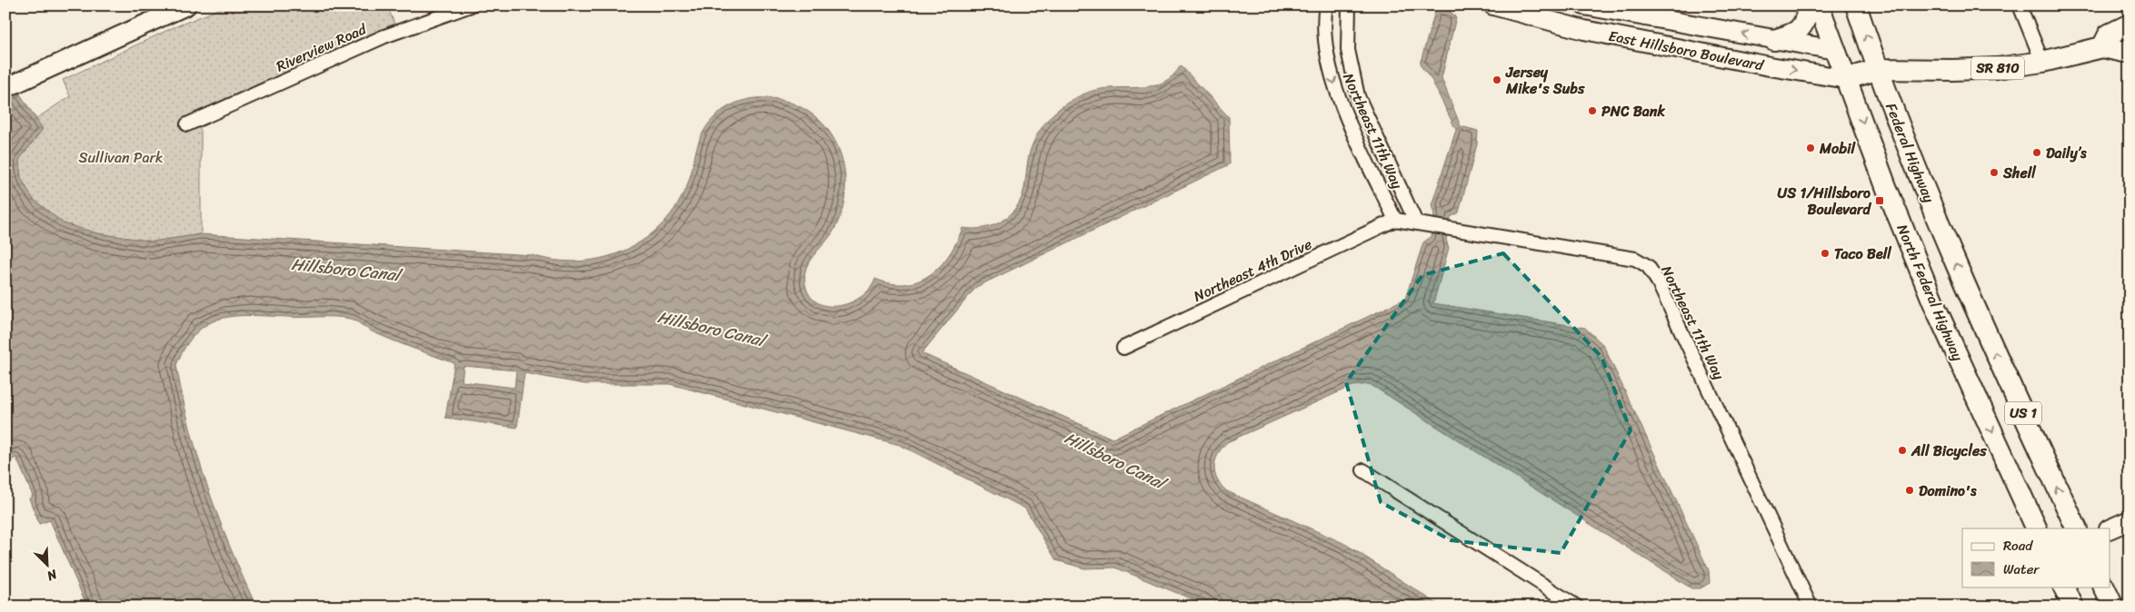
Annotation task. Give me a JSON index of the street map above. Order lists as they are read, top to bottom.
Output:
{
  "streets": {
    "main road": [
      "East Hillsboro Boulevard",
      "SR 810",
      "Federal Highway",
      "North Federal Highway",
      "US 1"
    ],
    "street": ["Riverview Road", "Northeast 11th Way", "Northeast 4th Drive"]
  },
  "crossings": [
    ["East Hillsboro Boulevard", "Federal Highway"],
    ["East Hillsboro Boulevard", "North Federal Highway"],
    ["East Hillsboro Boulevard", "US 1"],
    ["Northeast 11th Way", "Northeast 4th Drive"],
    ["North Federal Highway", "US 1"]
  ],
  "one_way": ["Federal Highway", "North Federal Highway"],
  "water": ["Hillsboro Canal"],
  "parks": ["Sullivan Park"],
  "places": {
    "other": [
      "Jersey Mike's Subs",
      "PNC Bank",
      "Mobil",
      "Daily’s",
      "Shell",
      "Taco Bell",
      "All Bicycles",
      "Domino's"
    ],
    "transit": ["US 1/Hillsboro Boulevard"]
  },
  "legend": ["Road", "Water"],
  "north": "bottom right"
}
